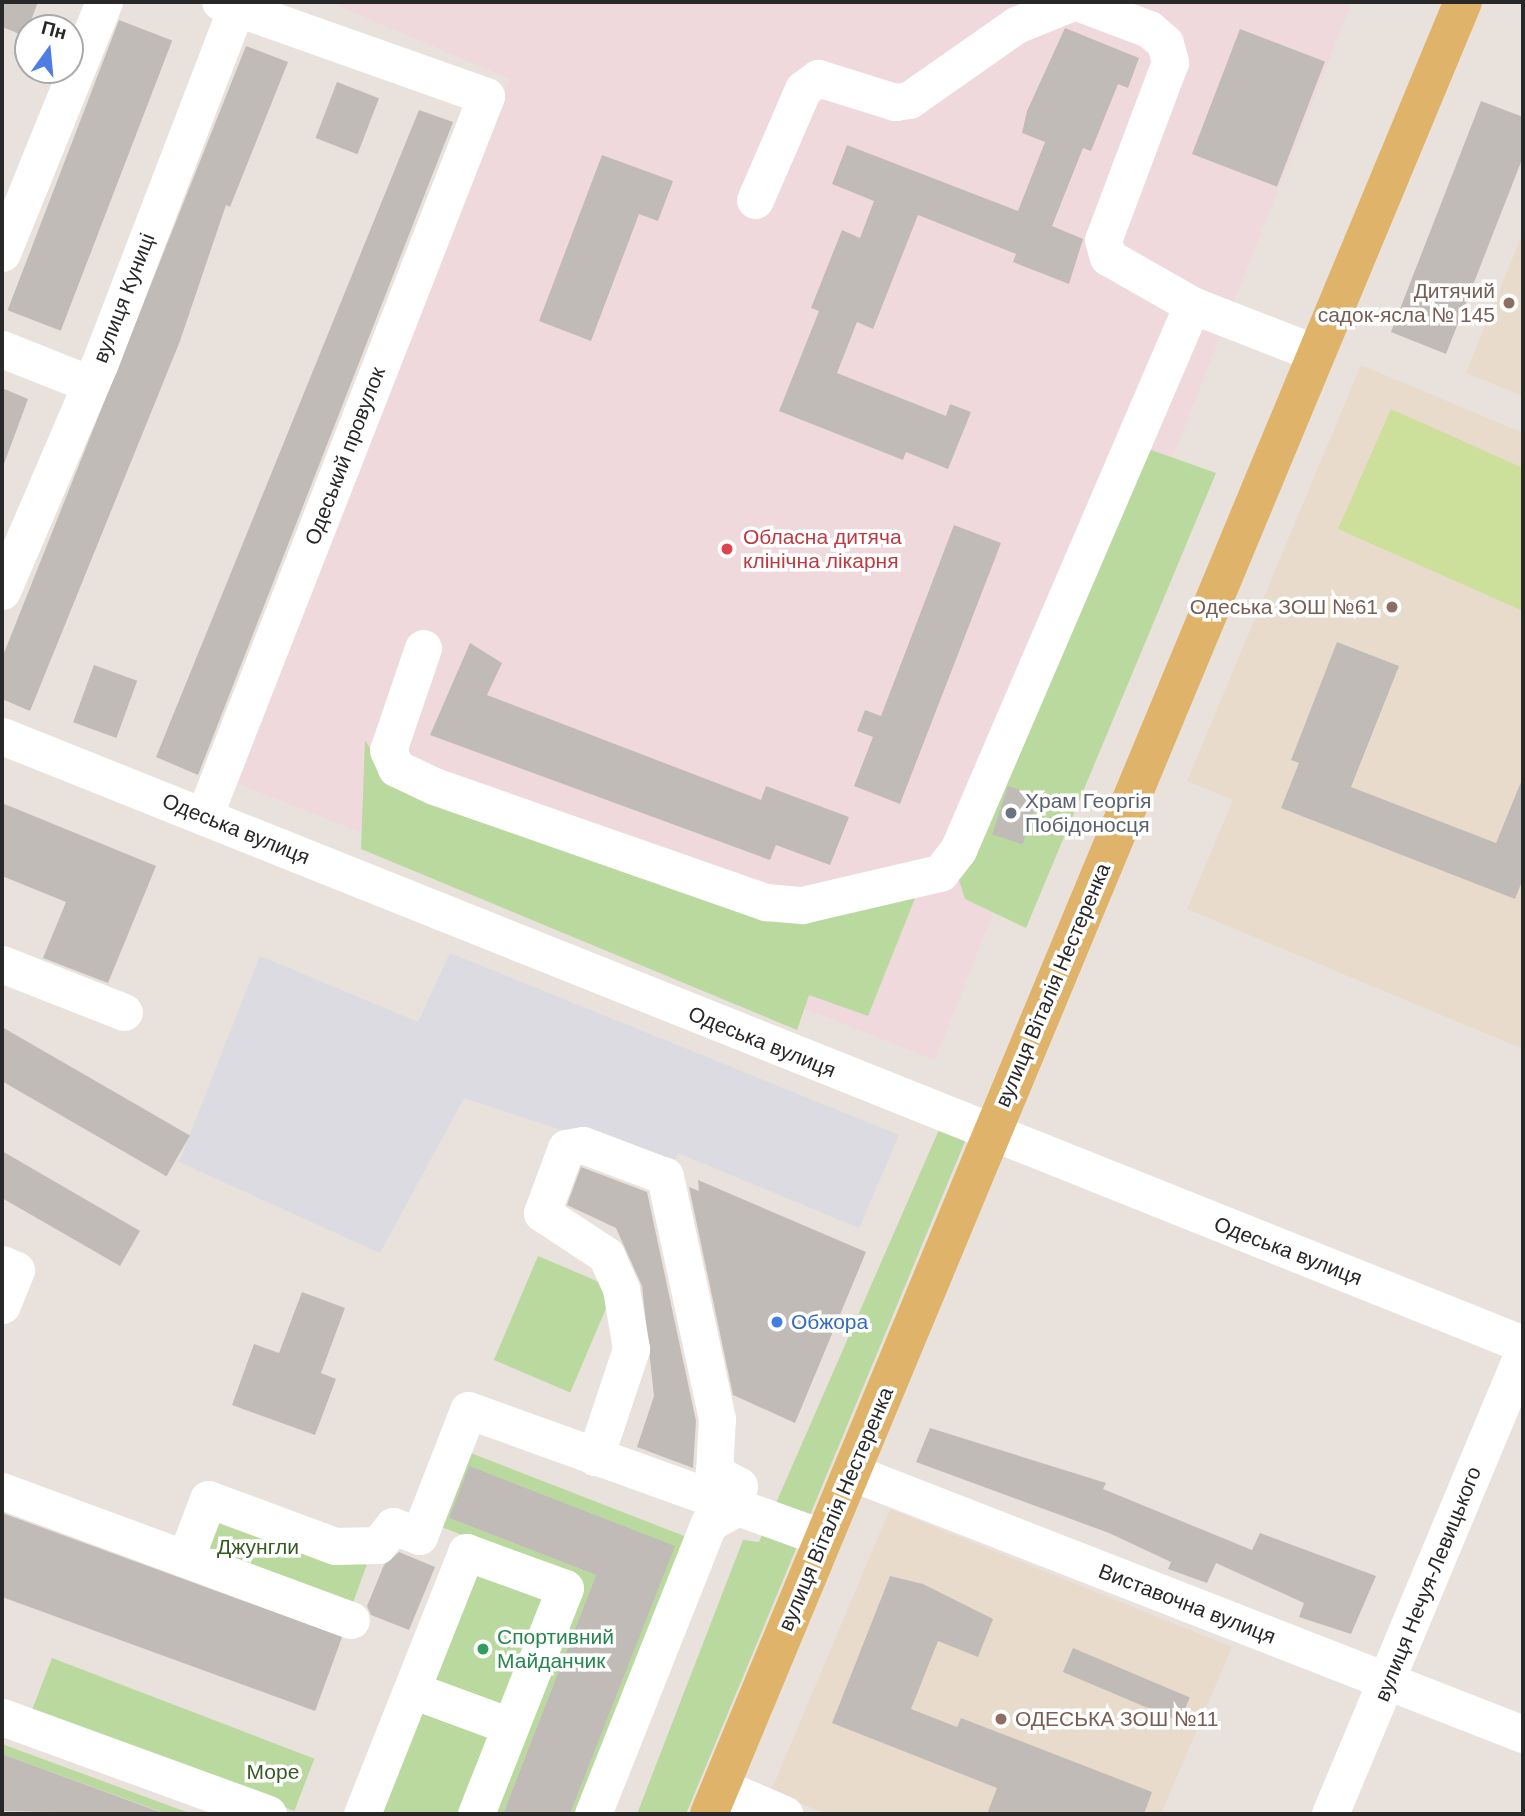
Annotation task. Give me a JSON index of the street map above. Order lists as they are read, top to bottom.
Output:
{
  "streets": {
    "main road": ["вулиця Віталія Нестеренка"],
    "street": [
      "вулиця Куниці",
      "Одеський провулок",
      "Одеська вулиця",
      "вулиця Нечуя-Левицького",
      "Виставочна вулиця"
    ]
  },
  "crossings": [
    ["вулиця Куниці", "Одеський провулок"],
    ["Одеський провулок", "Одеська вулиця"],
    ["Одеська вулиця", "вулиця Віталія Нестеренка"],
    ["вулиця Віталія Нестеренка", "Виставочна вулиця"],
    ["вулиця Нечуя-Левицького", "Виставочна вулиця"]
  ],
  "parks": ["Джунгли", "Море"],
  "places": [
    "Дитячий садок-ясла № 145",
    "Обласна дитяча клінічна лікарня",
    "Одеська ЗОШ №61",
    "Храм Георгія Побідоносця",
    "Обжора",
    "Спортивний Майданчик",
    "ОДЕСЬКА ЗОШ №11"
  ],
  "north": "top"
}
